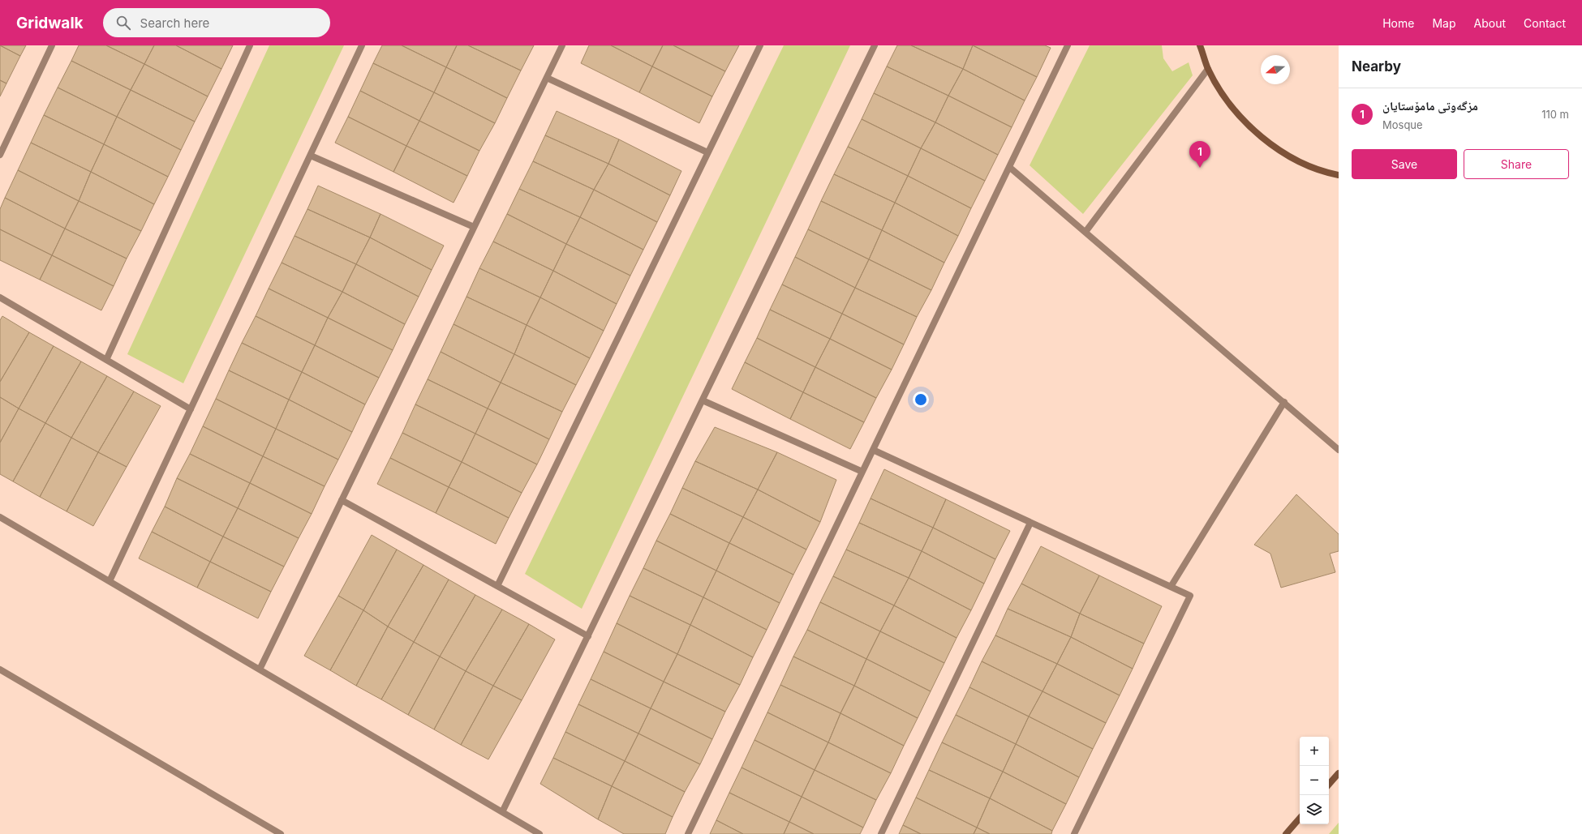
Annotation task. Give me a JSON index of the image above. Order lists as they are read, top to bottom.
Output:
{
  "north": "left",
  "page": {
    "header": "Gridwalk",
    "search": "Search here",
    "nav": [
      "Home",
      "Map",
      "About",
      "Contact"
    ],
    "heading": "Nearby",
    "list": [
      {
        "mark": "1",
        "name": "مزگەوتی مامۆستایان",
        "note": "Mosque",
        "value": "110 m"
      }
    ],
    "buttons": ["Save", "Share"],
    "pins": "1",
    "map_buttons": ["+", "−"]
  }
}
